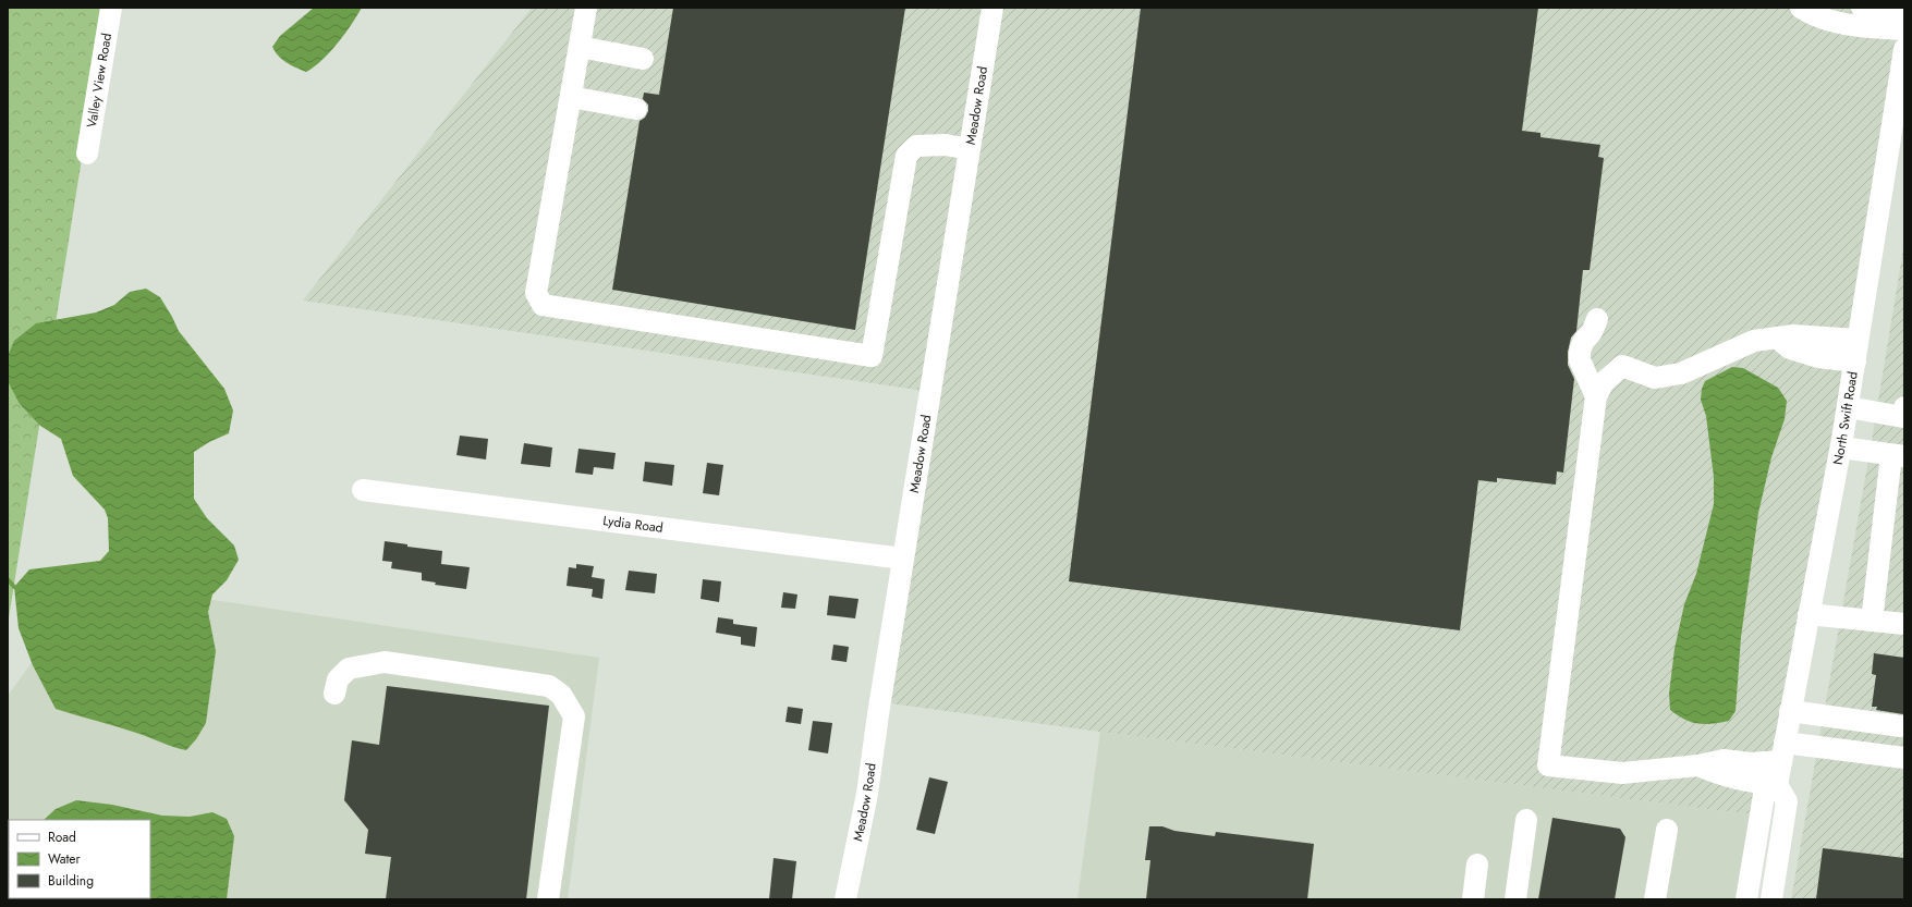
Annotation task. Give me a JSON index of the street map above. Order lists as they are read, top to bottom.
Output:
{
  "streets": {
    "street": [
      "Valley View Road",
      "Meadow Road",
      "North Swift Road",
      "Lydia Road"
    ]
  },
  "crossings": [
    ["Meadow Road", "Lydia Road"]
  ],
  "legend": ["Road", "Water", "Building"]
}
